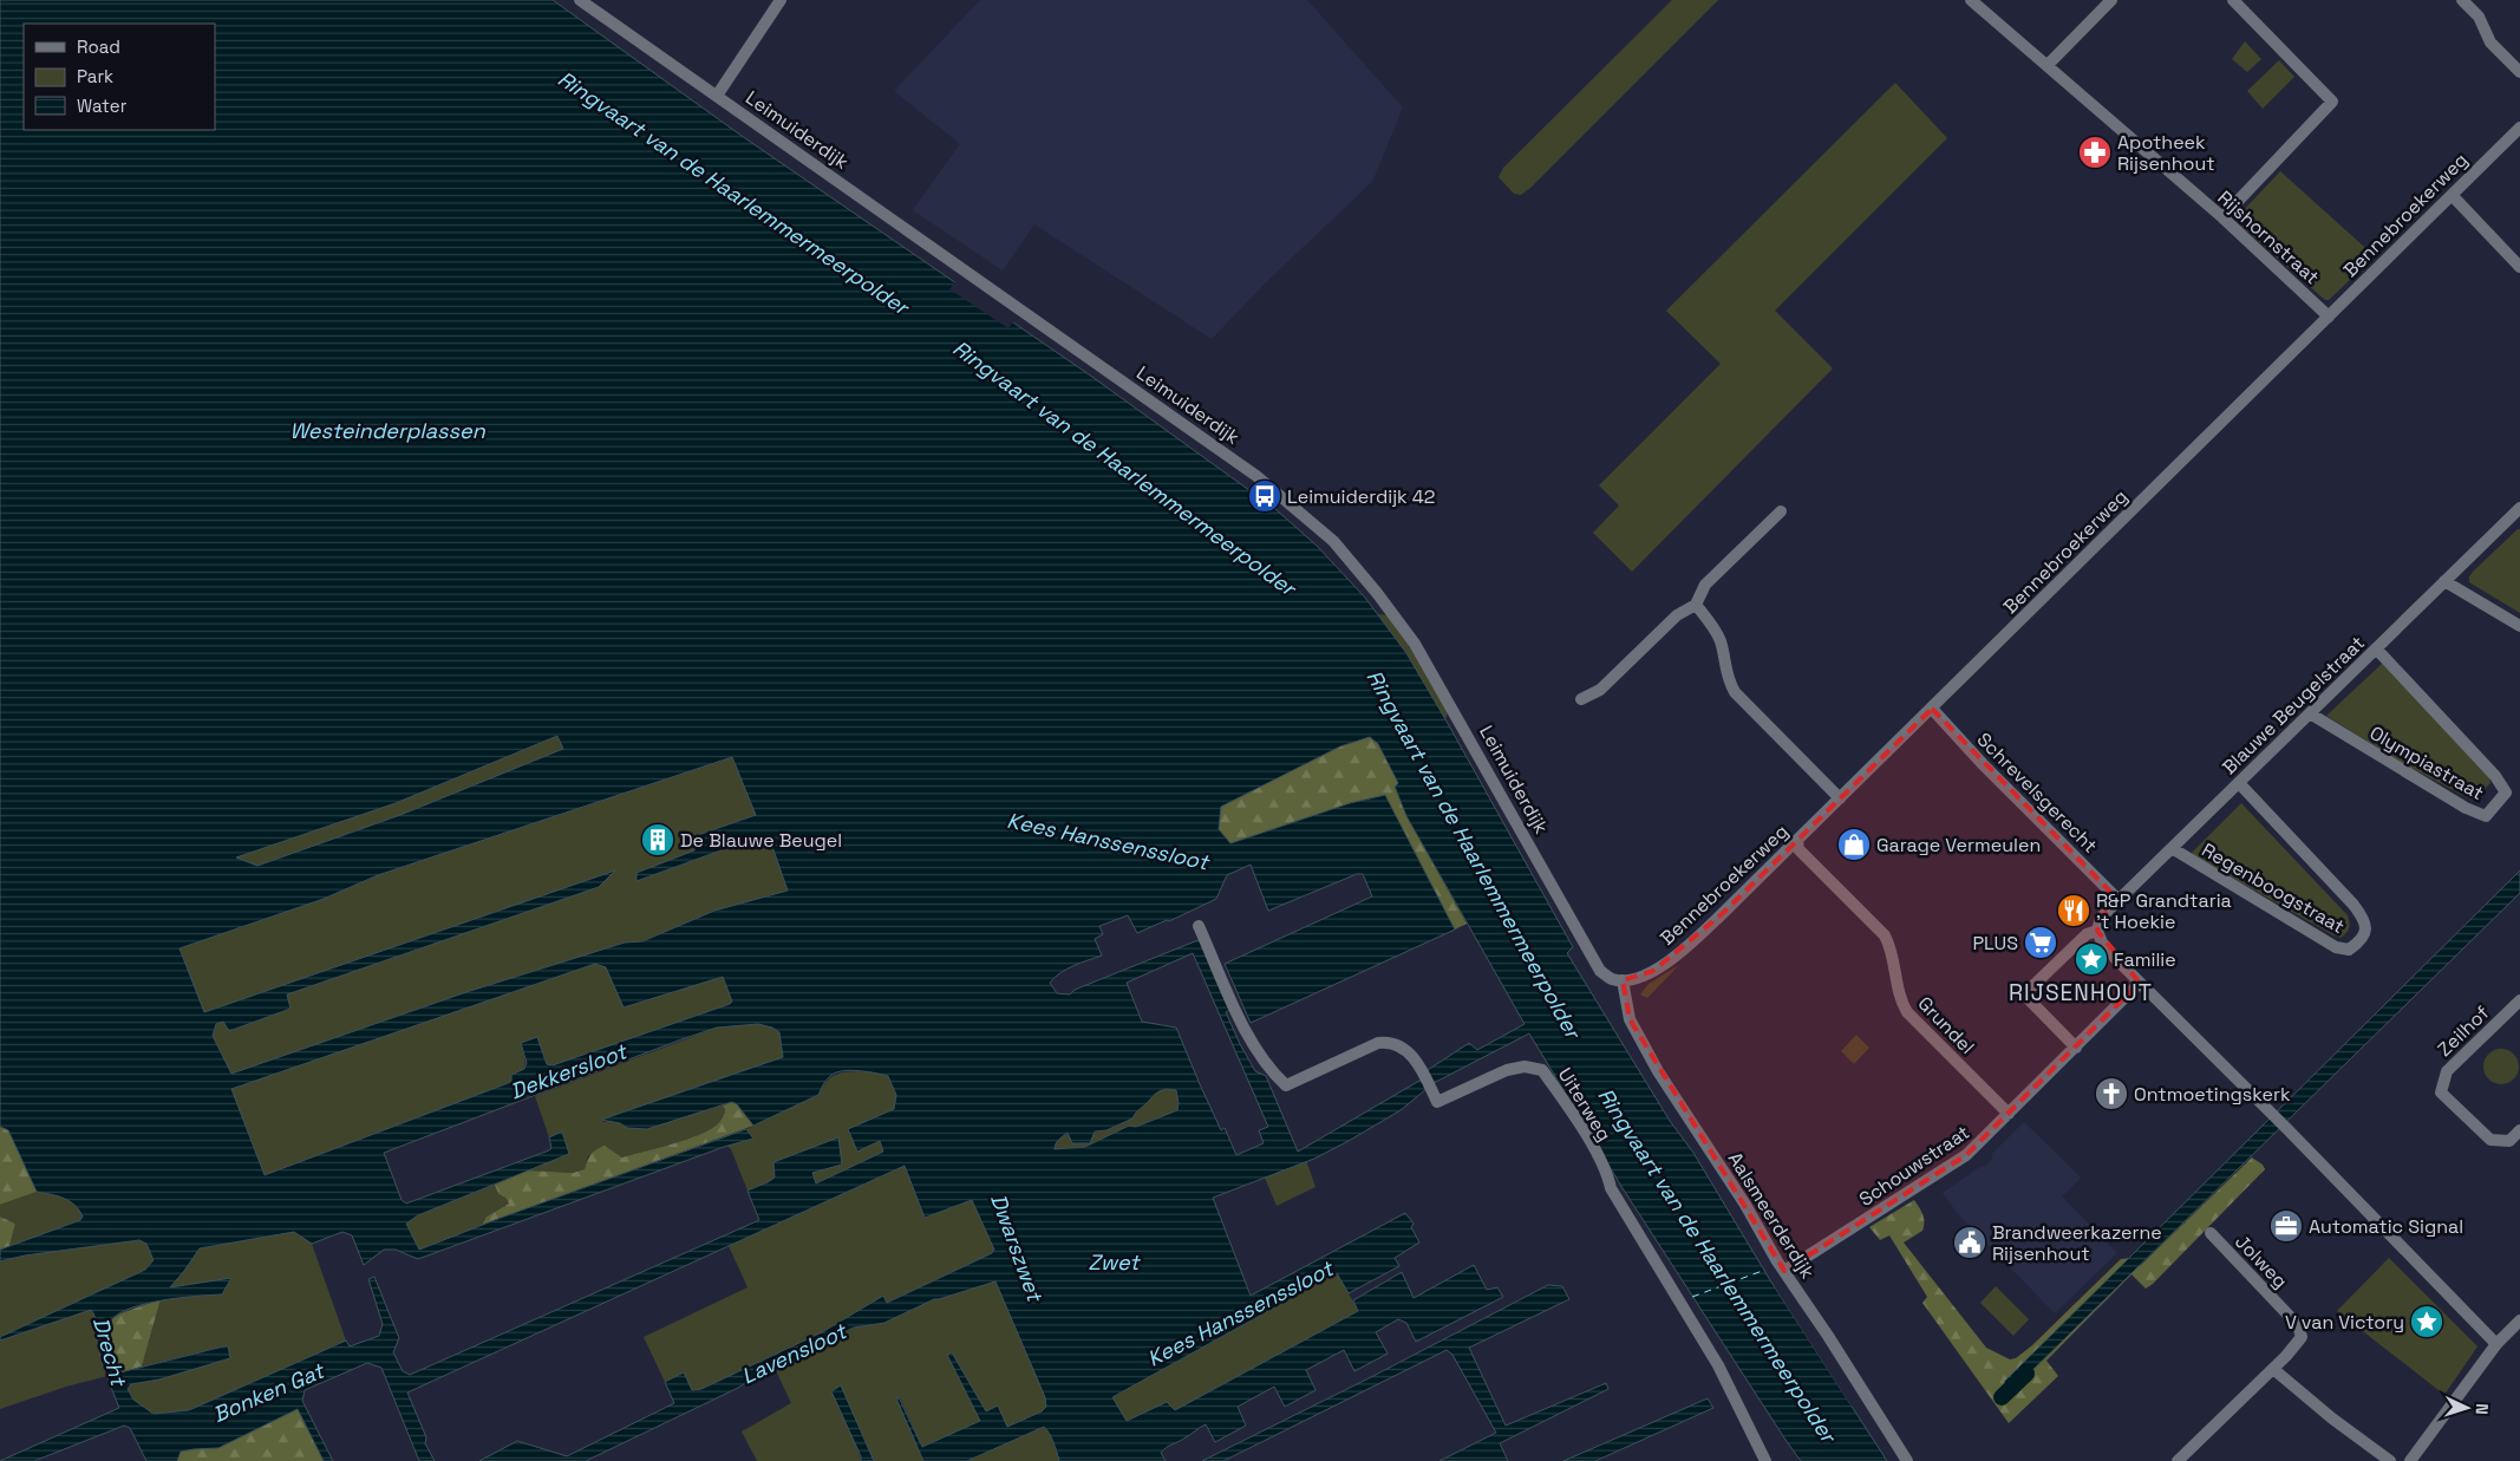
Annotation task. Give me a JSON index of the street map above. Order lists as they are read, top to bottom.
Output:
{
  "streets": {
    "street": [
      "Leimuiderdijk",
      "Bennebroekerweg",
      "Rijshornstraat",
      "Blauwe Beugelstraat",
      "Olympiastraat",
      "Schrevelsgerecht",
      "Regenboogstraat",
      "Grundel",
      "Zeilhof",
      "Uiterweg",
      "Schouwstraat",
      "Aalsmeerderdijk",
      "Jolweg"
    ]
  },
  "crossings": [
    ["Leimuiderdijk", "Bennebroekerweg"],
    ["Leimuiderdijk", "Aalsmeerderdijk"],
    ["Bennebroekerweg", "Rijshornstraat"],
    ["Bennebroekerweg", "Schrevelsgerecht"],
    ["Bennebroekerweg", "Grundel"],
    ["Bennebroekerweg", "Aalsmeerderdijk"],
    ["Blauwe Beugelstraat", "Olympiastraat"],
    ["Blauwe Beugelstraat", "Schrevelsgerecht"],
    ["Blauwe Beugelstraat", "Regenboogstraat"],
    ["Grundel", "Schouwstraat"],
    ["Schouwstraat", "Aalsmeerderdijk"]
  ],
  "districts": ["RIJSENHOUT"],
  "water": [
    "Ringvaart van de Haarlemmermeerpolder",
    "Westeinderplassen",
    "Kees Hanssenssloot",
    "Dekkersloot",
    "Dwarszwet",
    "Zwet",
    "Drecht",
    "Lavensloot",
    "Bonken Gat"
  ],
  "places": {
    "pharmacy": ["Apotheek Rijsenhout"],
    "bus stop": ["Leimuiderdijk 42"],
    "building": ["De Blauwe Beugel"],
    "shop": ["Garage Vermeulen"],
    "restaurant": ["R&P Grandtaria 't Hoekie"],
    "supermarket": ["PLUS"],
    "place": ["Familie", "V van Victory"],
    "church": ["Ontmoetingskerk"],
    "office": ["Automatic Signal"],
    "public building": ["Brandweerkazerne Rijsenhout"]
  },
  "legend": ["Road", "Park", "Water"],
  "north": "right"
}
